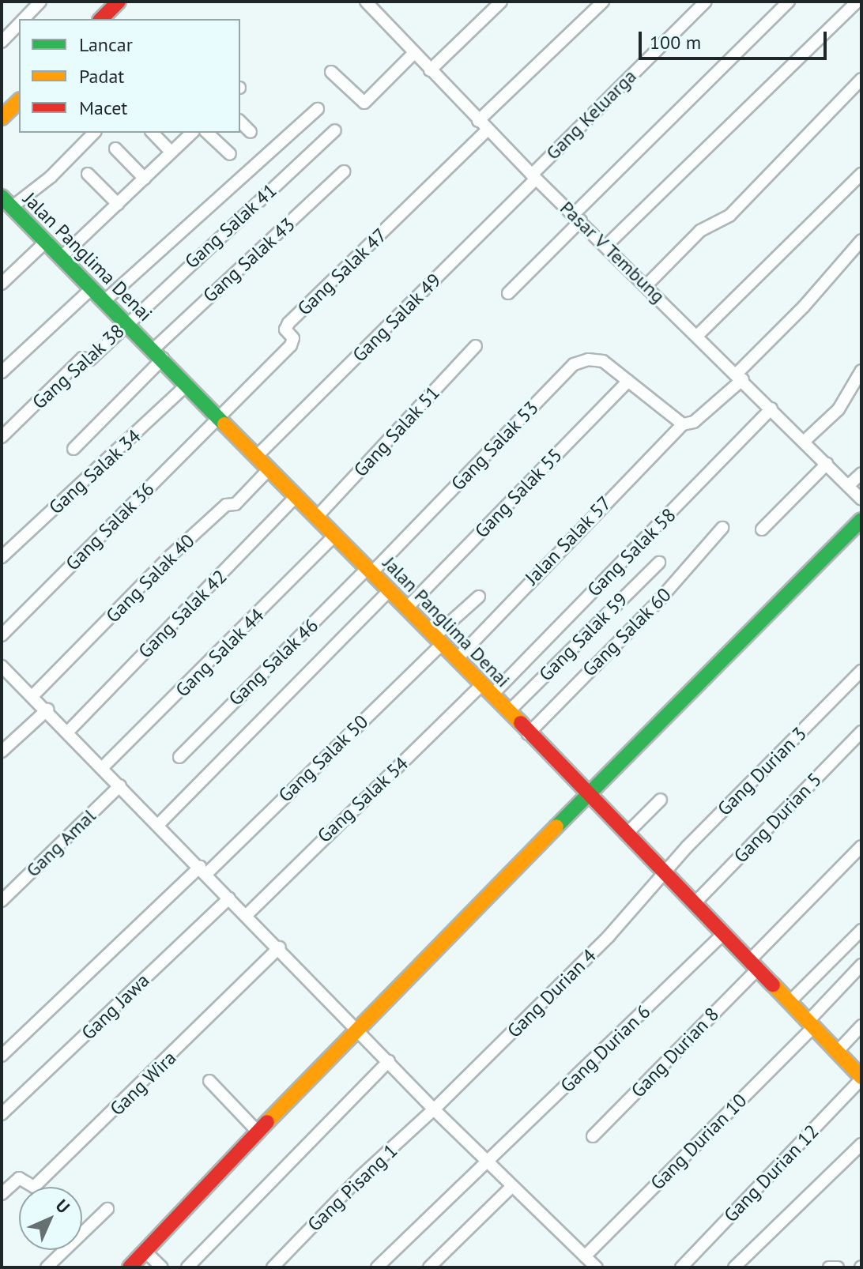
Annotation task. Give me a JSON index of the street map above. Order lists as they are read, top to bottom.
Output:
{
  "streets": {
    "main road": ["Jalan Panglima Denai"],
    "street": [
      "Gang Keluarga",
      "Gang Salak 41",
      "Pasar V Tembung",
      "Gang Salak 43",
      "Gang Salak 47",
      "Gang Salak 49",
      "Gang Salak 38",
      "Gang Salak 51",
      "Gang Salak 53",
      "Gang Salak 34",
      "Gang Salak 55",
      "Gang Salak 36",
      "Jalan Salak 57",
      "Gang Salak 58",
      "Gang Salak 40",
      "Gang Salak 42",
      "Gang Salak 60",
      "Gang Salak 59",
      "Gang Salak 44",
      "Gang Salak 46",
      "Gang Salak 50",
      "Gang Durian 3",
      "Gang Salak 54",
      "Gang Durian 5",
      "Gang Amal",
      "Gang Durian 4",
      "Gang Jawa",
      "Gang Durian 6",
      "Gang Durian 8",
      "Gang Wira",
      "Gang Durian 10",
      "Gang Durian 12",
      "Gang Pisang 1"
    ]
  },
  "crossings": [
    ["Gang Keluarga", "Pasar V Tembung"],
    ["Gang Keluarga", "Gang Salak 49"],
    ["Gang Salak 41", "Jalan Panglima Denai"],
    ["Gang Salak 41", "Gang Salak 38"],
    ["Pasar V Tembung", "Gang Salak 47"],
    ["Pasar V Tembung", "Gang Salak 49"],
    ["Pasar V Tembung", "Jalan Salak 57"],
    ["Pasar V Tembung", "Gang Salak 58"],
    ["Jalan Panglima Denai", "Gang Salak 43"],
    ["Jalan Panglima Denai", "Gang Salak 47"],
    ["Jalan Panglima Denai", "Gang Salak 49"],
    ["Jalan Panglima Denai", "Gang Salak 38"],
    ["Jalan Panglima Denai", "Gang Salak 51"],
    ["Jalan Panglima Denai", "Gang Salak 53"],
    ["Jalan Panglima Denai", "Gang Salak 34"],
    ["Jalan Panglima Denai", "Gang Salak 55"],
    ["Jalan Panglima Denai", "Gang Salak 36"],
    ["Jalan Panglima Denai", "Jalan Salak 57"],
    ["Jalan Panglima Denai", "Gang Salak 58"],
    ["Jalan Panglima Denai", "Gang Salak 40"],
    ["Jalan Panglima Denai", "Gang Salak 42"],
    ["Jalan Panglima Denai", "Gang Salak 60"],
    ["Jalan Panglima Denai", "Gang Salak 59"],
    ["Jalan Panglima Denai", "Gang Salak 44"],
    ["Jalan Panglima Denai", "Gang Salak 46"],
    ["Jalan Panglima Denai", "Gang Salak 50"],
    ["Jalan Panglima Denai", "Gang Durian 3"],
    ["Jalan Panglima Denai", "Gang Salak 54"],
    ["Jalan Panglima Denai", "Gang Durian 5"],
    ["Jalan Panglima Denai", "Gang Durian 4"],
    ["Jalan Panglima Denai", "Gang Durian 6"],
    ["Jalan Panglima Denai", "Gang Durian 8"],
    ["Jalan Panglima Denai", "Gang Durian 10"],
    ["Jalan Panglima Denai", "Gang Durian 12"],
    ["Gang Salak 47", "Gang Salak 36"],
    ["Gang Salak 53", "Gang Salak 55"],
    ["Gang Salak 53", "Jalan Salak 57"],
    ["Gang Salak 53", "Gang Salak 46"],
    ["Gang Salak 58", "Gang Salak 54"],
    ["Gang Durian 3", "Gang Durian 4"],
    ["Gang Durian 4", "Gang Pisang 1"]
  ],
  "legend": ["Lancar", "Padat", "Macet"],
  "scale_bar": "100 m",
  "north": "top right"
}
